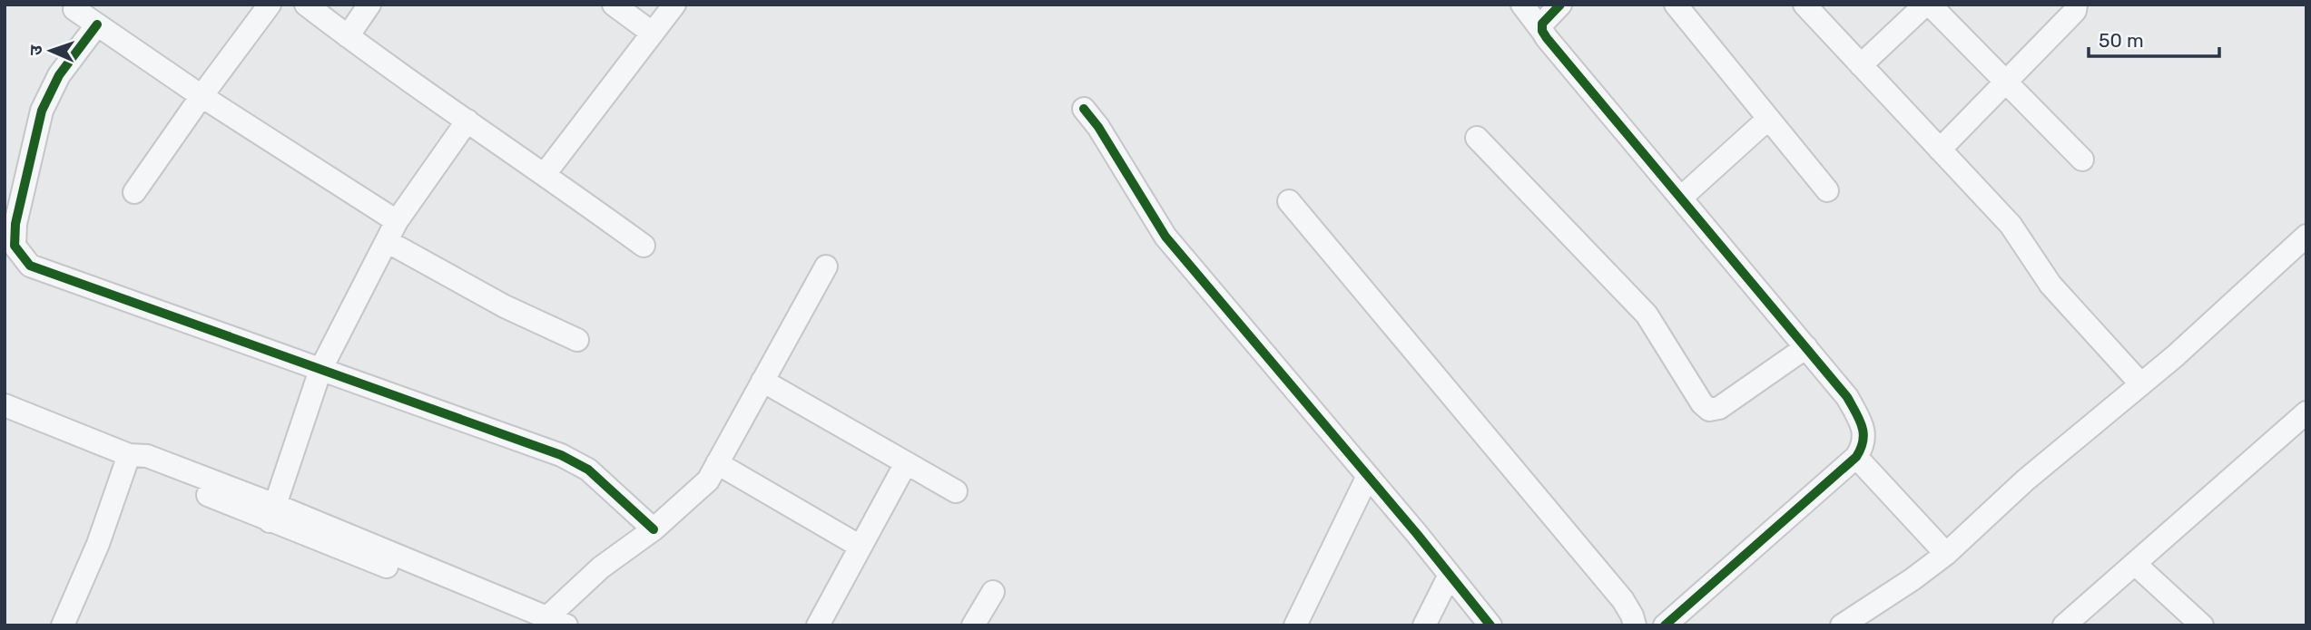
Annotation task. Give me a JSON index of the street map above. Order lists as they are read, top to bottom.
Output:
{
  "scale_bar": "50 m",
  "north": "left"
}
